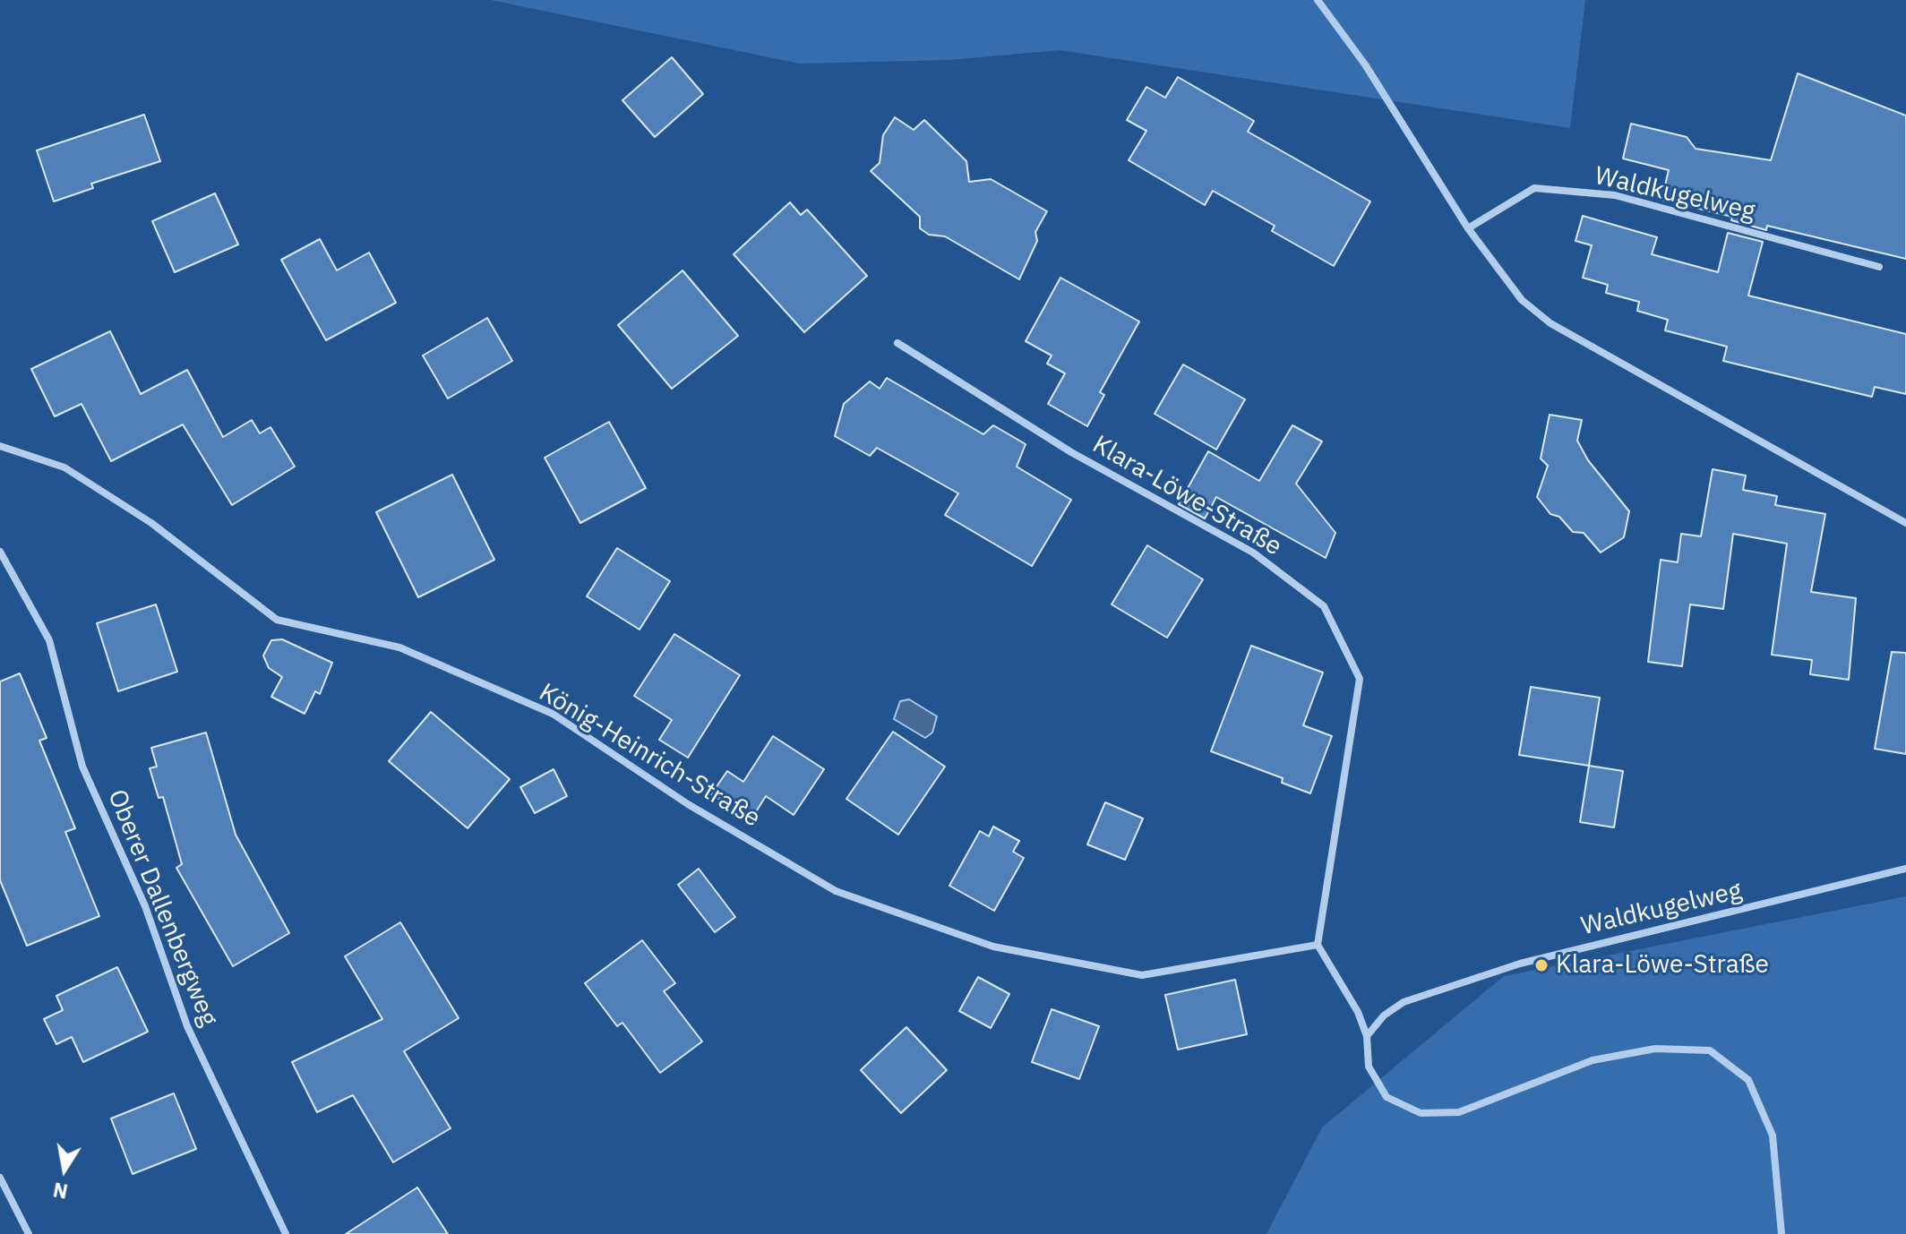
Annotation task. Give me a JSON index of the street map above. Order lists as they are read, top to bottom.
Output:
{
  "streets": {
    "street": [
      "Waldkugelweg",
      "Klara-Löwe-Straße",
      "König-Heinrich-Straße",
      "Oberer Dallenbergweg"
    ]
  },
  "crossings": [
    ["Klara-Löwe-Straße", "König-Heinrich-Straße"]
  ],
  "places": ["Klara-Löwe-Straße"],
  "north": "bottom"
}
